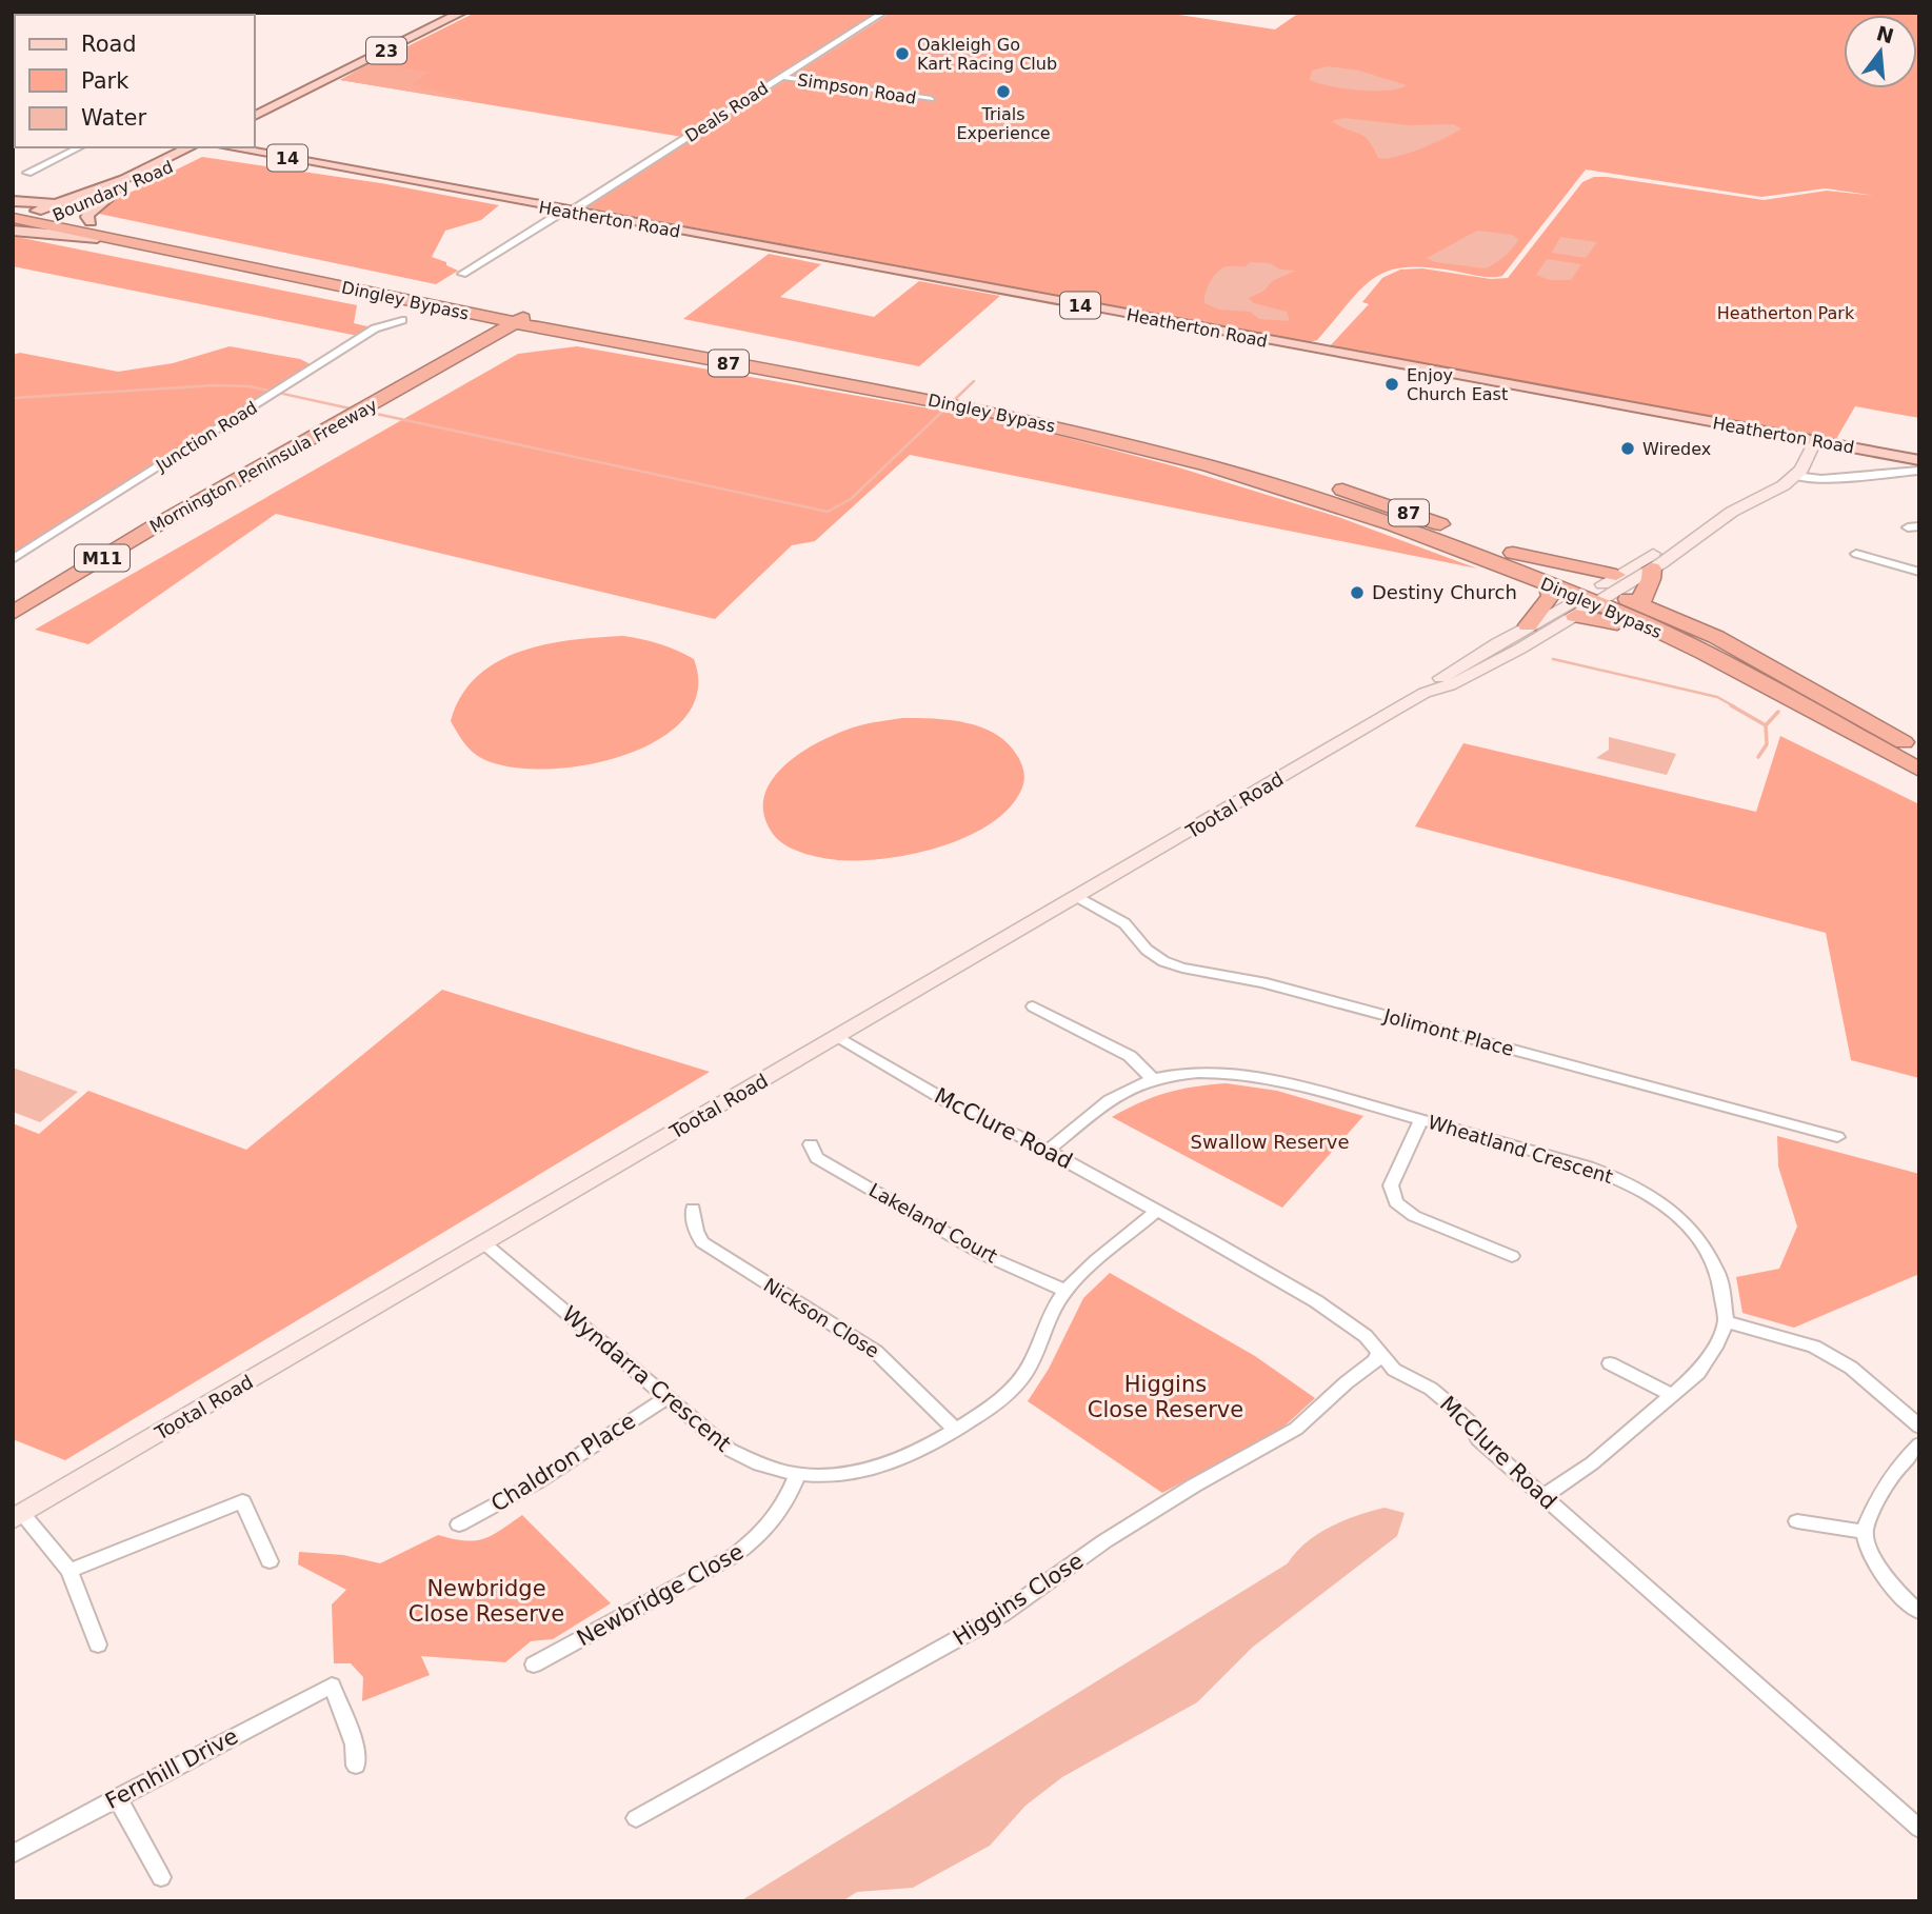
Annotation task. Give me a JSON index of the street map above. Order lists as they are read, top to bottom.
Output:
{
  "streets": {
    "highway": [
      "Boundary Road",
      "Dingley Bypass",
      "87",
      "Mornington Peninsula Freeway",
      "M11"
    ],
    "main road": [
      "23",
      "14",
      "Heatherton Road",
      "Tootal Road"
    ],
    "street": [
      "Simpson Road",
      "Deals Road",
      "Junction Road",
      "Jolimont Place",
      "McClure Road",
      "Wheatland Crescent",
      "Lakeland Court",
      "Nickson Close",
      "Wyndarra Crescent",
      "Chaldron Place",
      "Newbridge Close",
      "Higgins Close",
      "Fernhill Drive"
    ]
  },
  "crossings": [
    ["Simpson Road", "Deals Road"],
    ["Deals Road", "Heatherton Road"],
    ["Boundary Road", "Heatherton Road"],
    ["Boundary Road", "Dingley Bypass"],
    ["Heatherton Road", "Tootal Road"],
    ["Dingley Bypass", "Mornington Peninsula Freeway"],
    ["Dingley Bypass", "Tootal Road"],
    ["Tootal Road", "Jolimont Place"],
    ["Tootal Road", "McClure Road"],
    ["Tootal Road", "Wyndarra Crescent"],
    ["McClure Road", "Wheatland Crescent"],
    ["McClure Road", "Wyndarra Crescent"],
    ["McClure Road", "Higgins Close"],
    ["Lakeland Court", "Wyndarra Crescent"],
    ["Nickson Close", "Wyndarra Crescent"],
    ["Wyndarra Crescent", "Chaldron Place"],
    ["Wyndarra Crescent", "Newbridge Close"]
  ],
  "parks": [
    "Heatherton Park",
    "Swallow Reserve",
    "Higgins Close Reserve",
    "Newbridge Close Reserve"
  ],
  "places": [
    "Oakleigh Go Kart Racing Club",
    "Trials Experience",
    "Enjoy Church East",
    "Wiredex",
    "Destiny Church"
  ],
  "legend": ["Road", "Park", "Water"],
  "north": "top"
}
